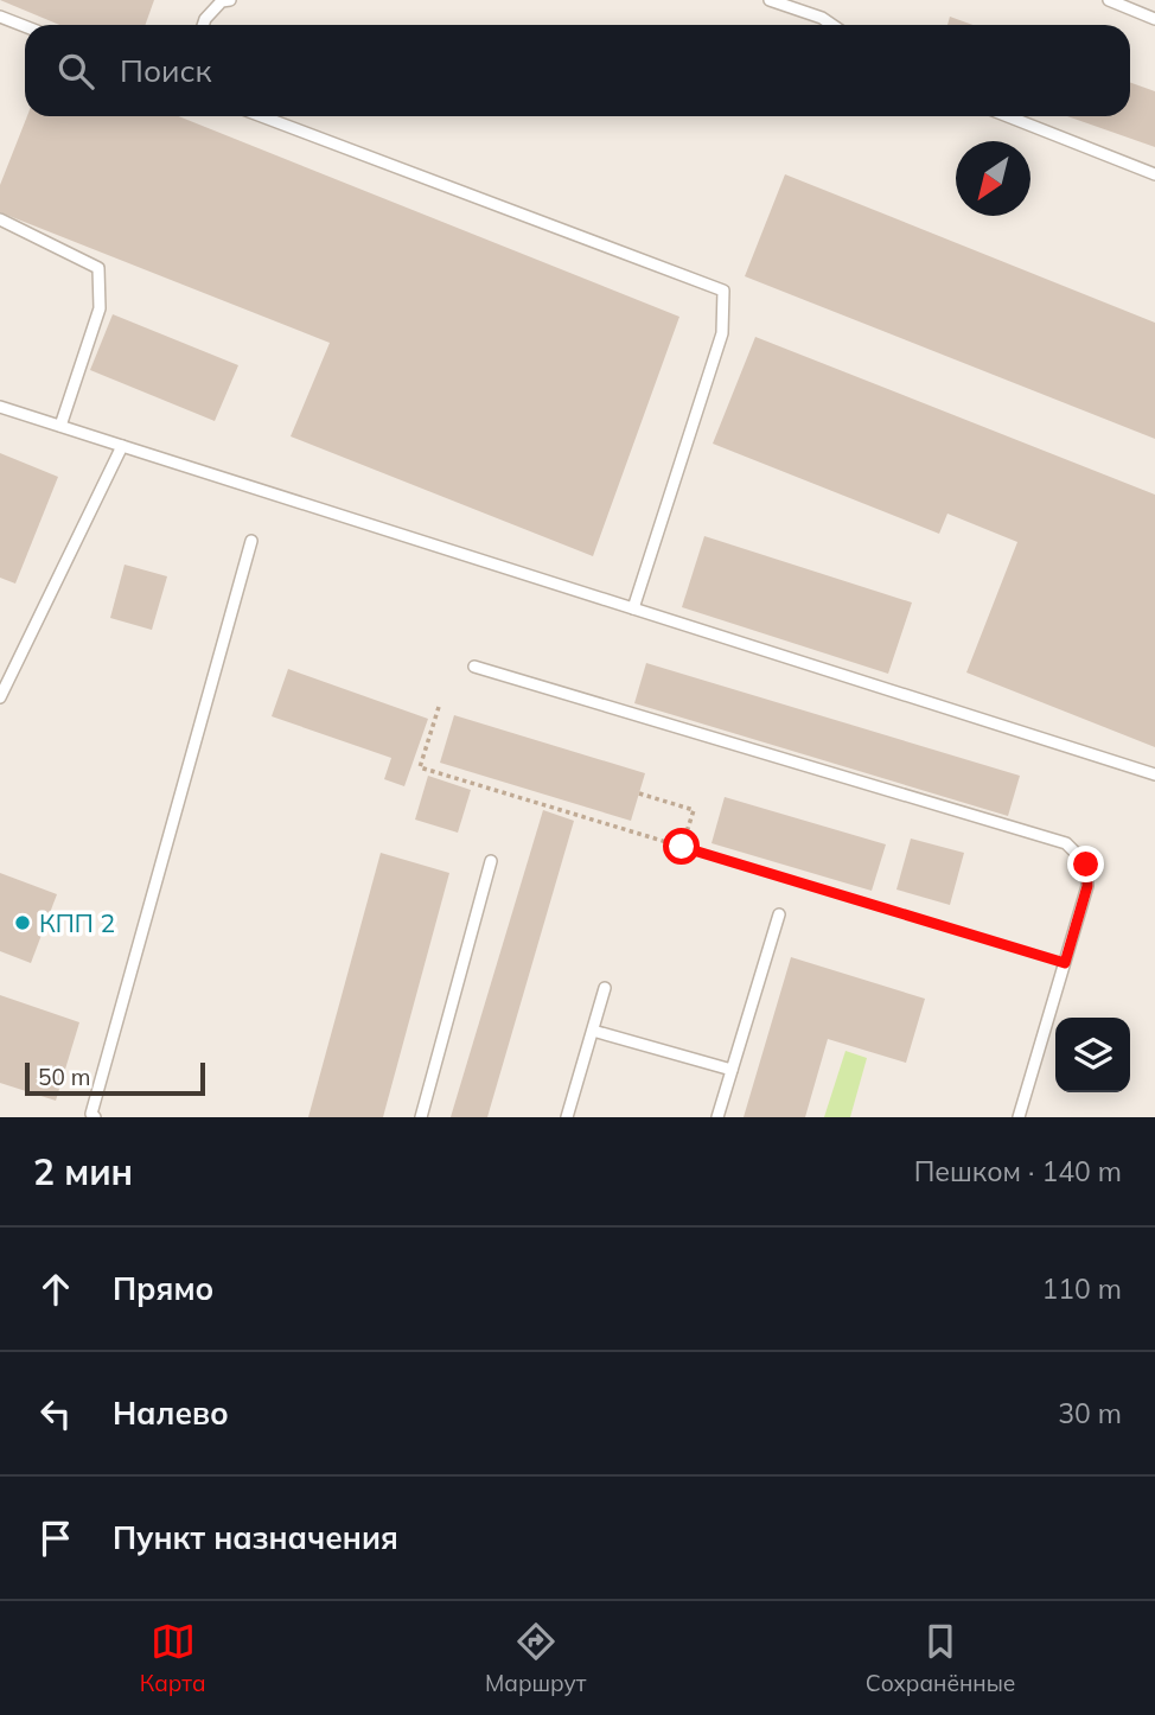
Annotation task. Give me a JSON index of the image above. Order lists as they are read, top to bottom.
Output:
{
  "places": ["КПП 2"],
  "scale_bar": "50 m",
  "north": "bottom left",
  "page": {
    "search": "Поиск",
    "scale": "50 m",
    "heading": ["2 мин", "Пешком · 140 m"],
    "list": [
      ["Прямо", "110 m"],
      ["Налево", "30 m"],
      "Пункт назначения"
    ],
    "nav": ["Карта", "Маршрут", "Сохранённые"]
  }
}
